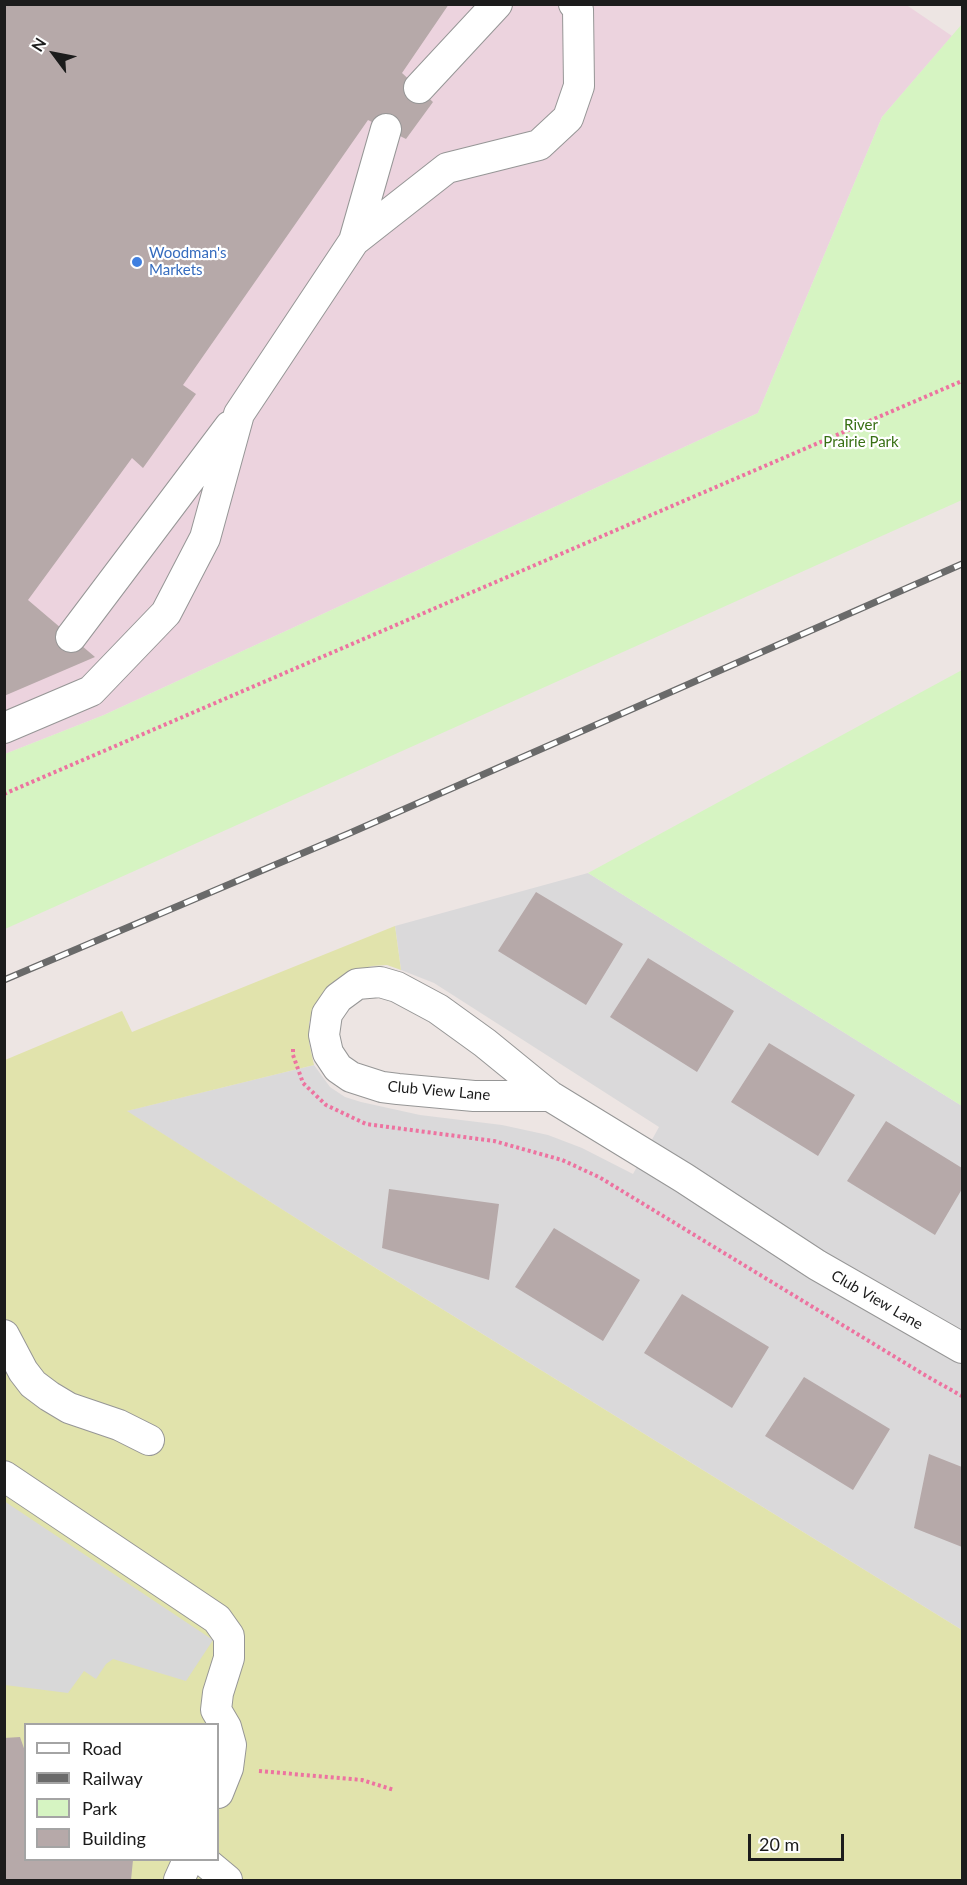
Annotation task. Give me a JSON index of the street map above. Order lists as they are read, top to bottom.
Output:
{
  "streets": {
    "street": ["Club View Lane"]
  },
  "parks": ["River Prairie Park"],
  "places": ["Woodman's Markets"],
  "legend": [
    "Road",
    "Railway",
    "Park",
    "Building"
  ],
  "scale_bar": "20 m",
  "north": "top left"
}
